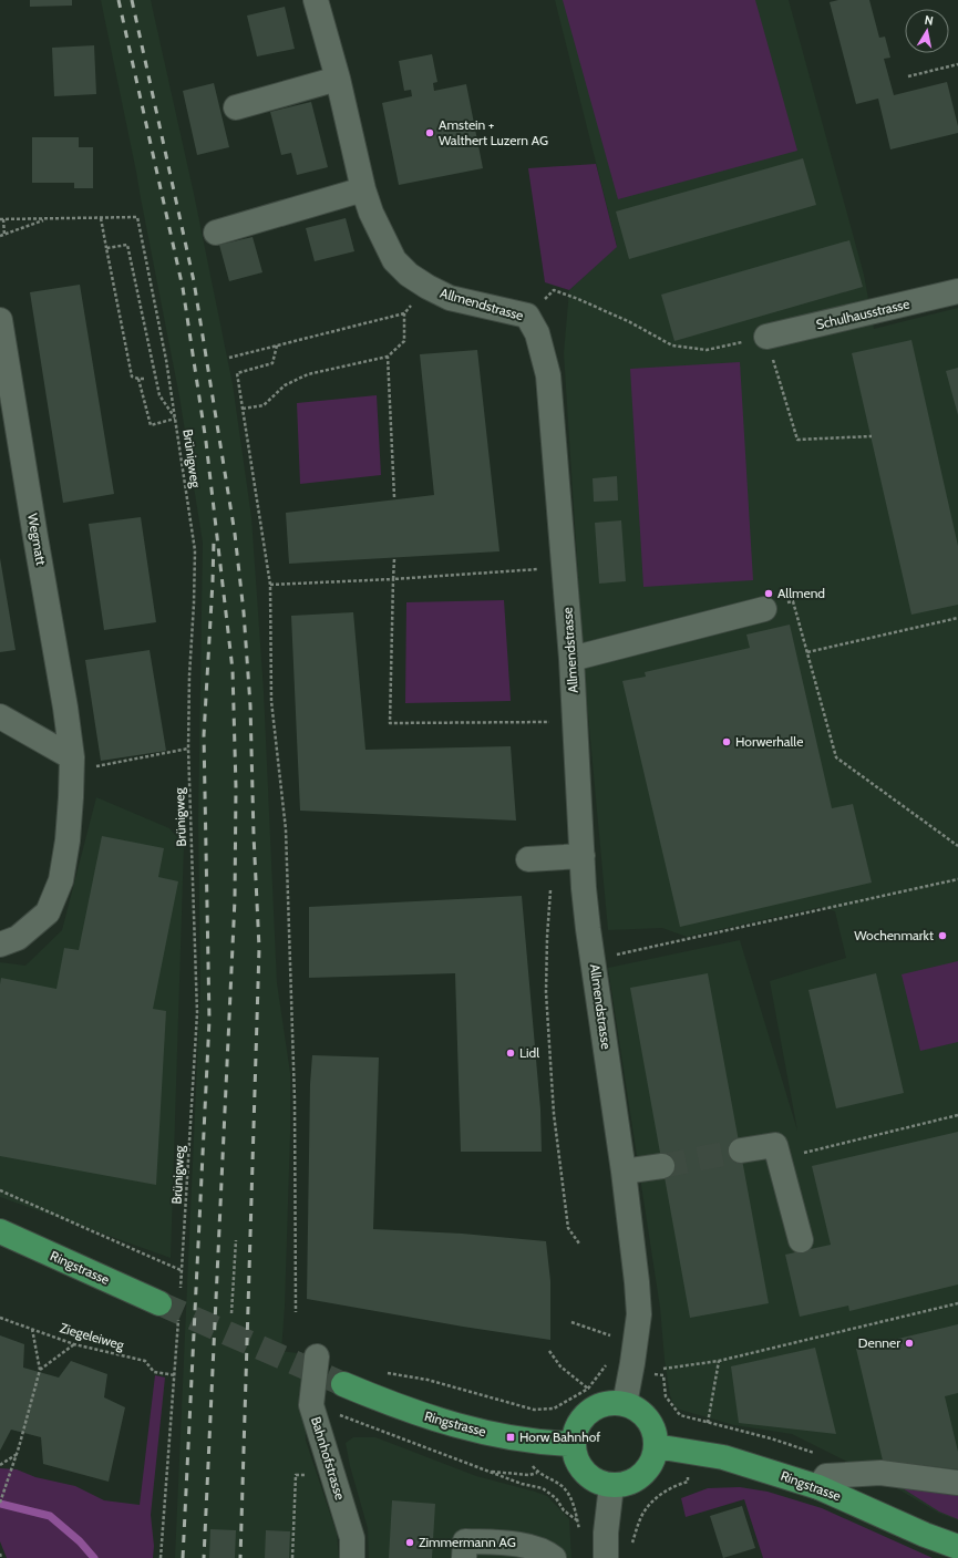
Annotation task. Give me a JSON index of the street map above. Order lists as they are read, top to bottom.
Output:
{
  "streets": {
    "main road": ["Ringstrasse"],
    "street": [
      "Allmendstrasse",
      "Schulhausstrasse",
      "Wegmatt",
      "Bahnhofstrasse"
    ],
    "path": ["Brünigweg", "Ziegeleiweg"]
  },
  "crossings": [
    ["Allmendstrasse", "Ringstrasse"],
    ["Brünigweg", "Ringstrasse"]
  ],
  "places": {
    "other": [
      "Amstein + Walthert Luzern AG",
      "Allmend",
      "Horwerhalle",
      "Wochenmarkt",
      "Lidl",
      "Denner",
      "Zimmermann AG"
    ],
    "transit": ["Horw Bahnhof"]
  },
  "north": "top"
}
